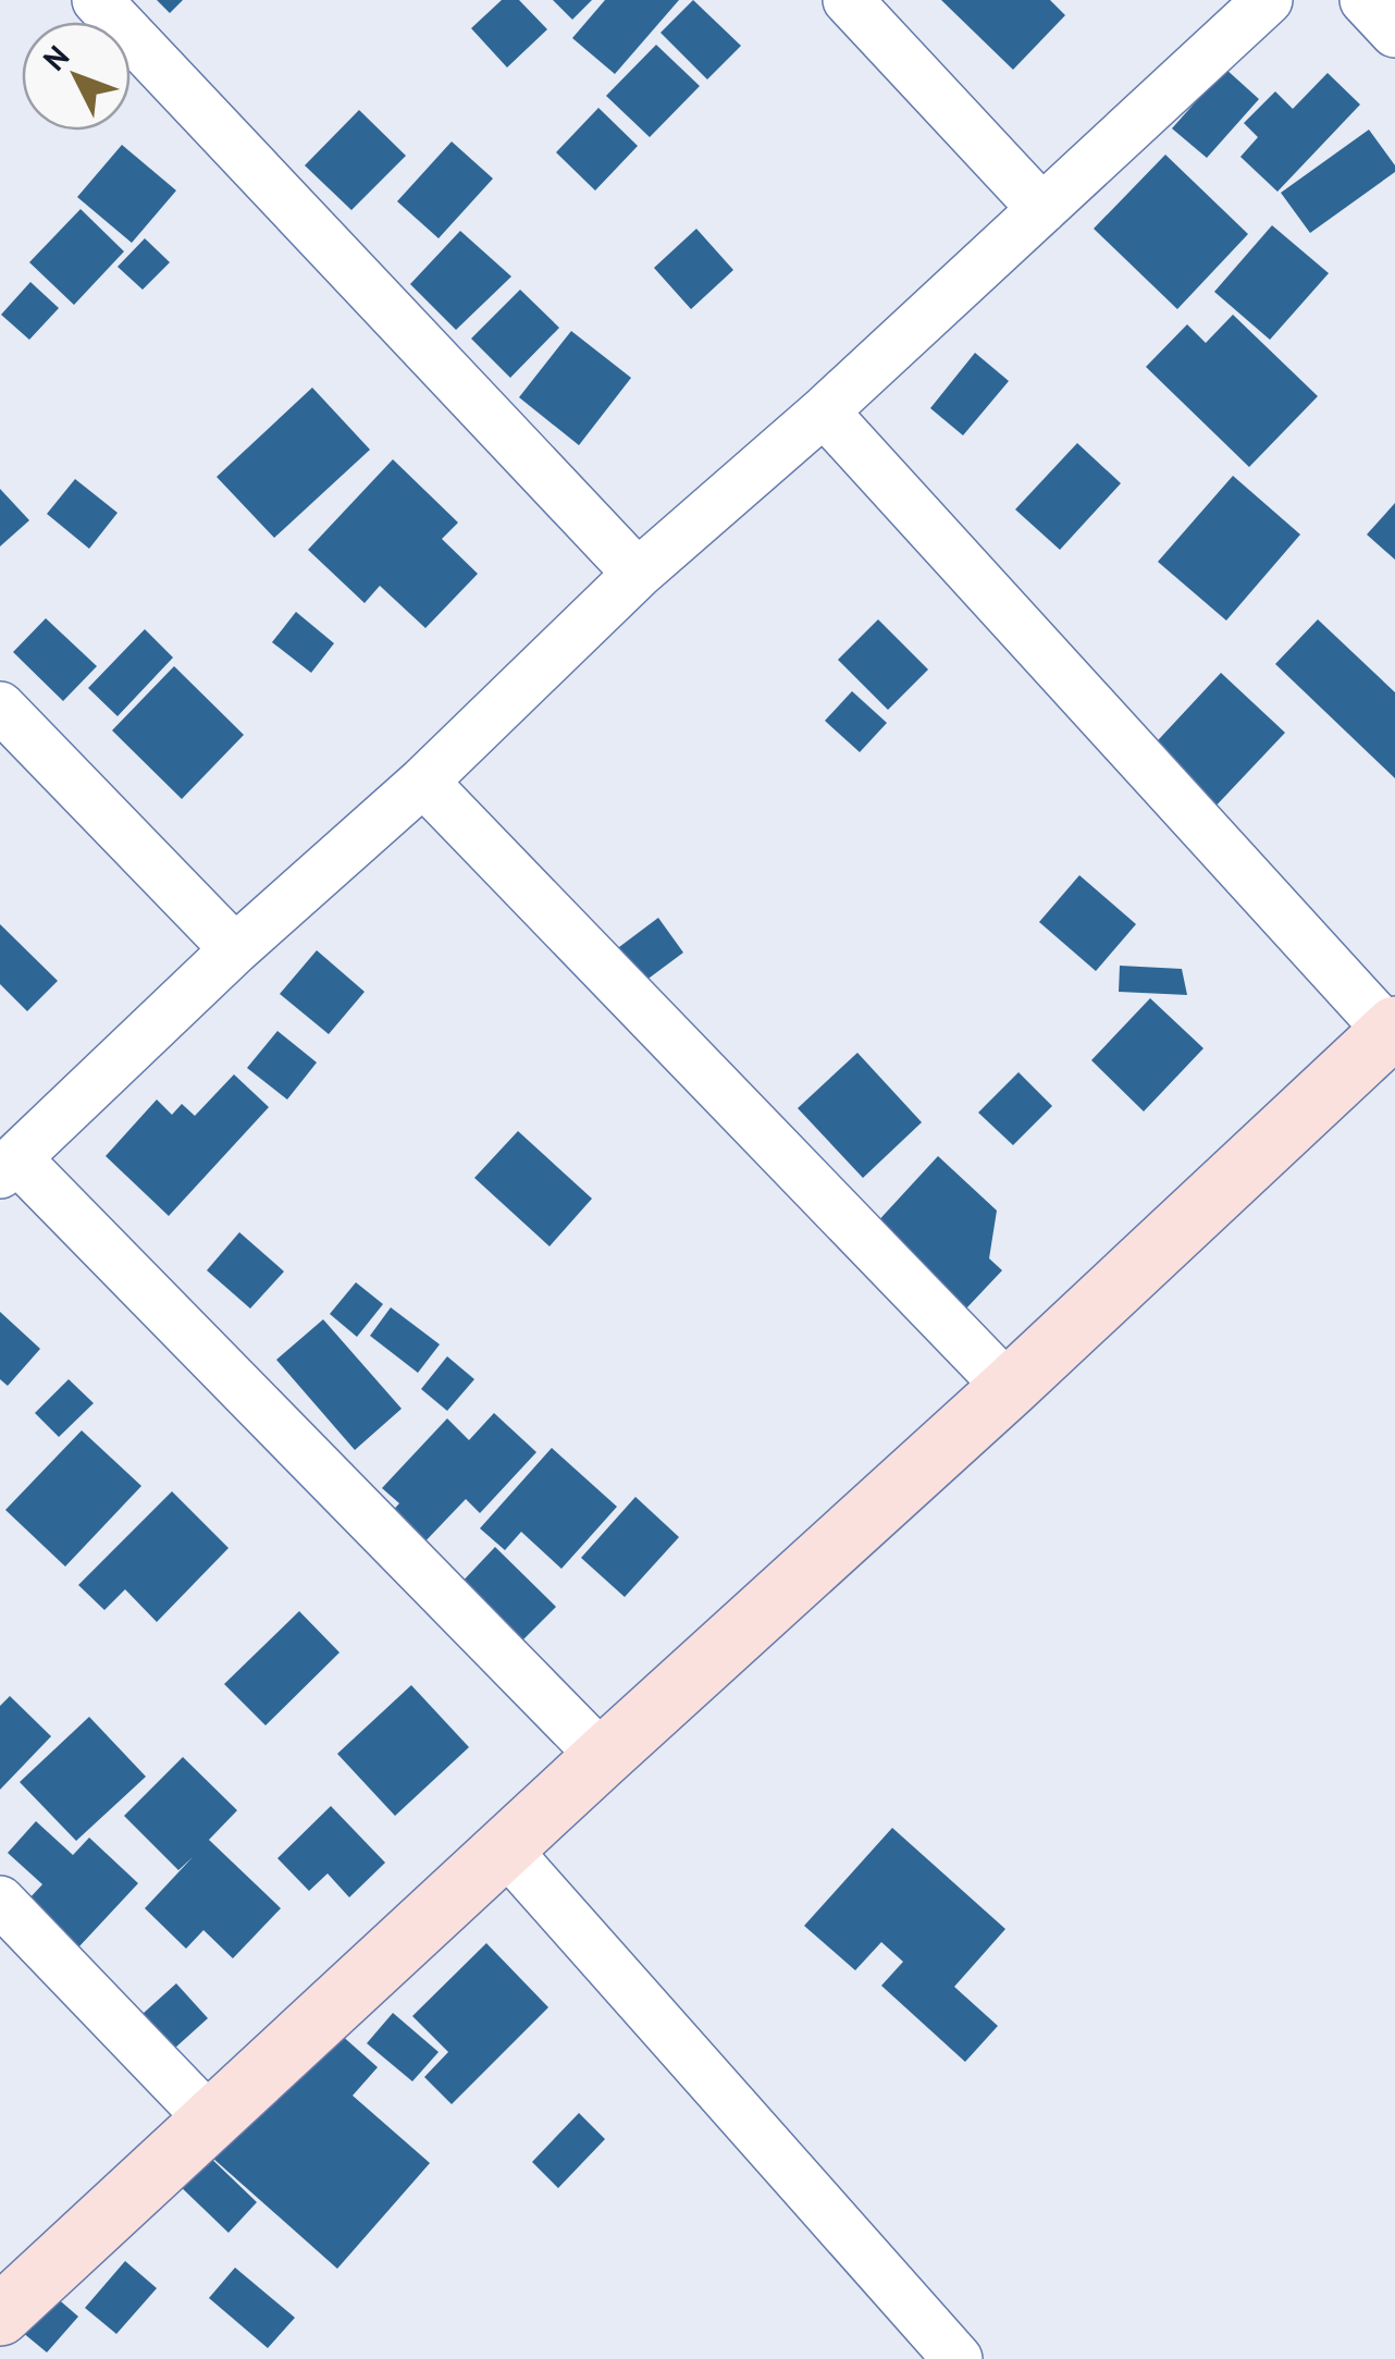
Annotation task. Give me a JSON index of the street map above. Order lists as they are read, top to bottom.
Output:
{
  "north": "top left"
}
